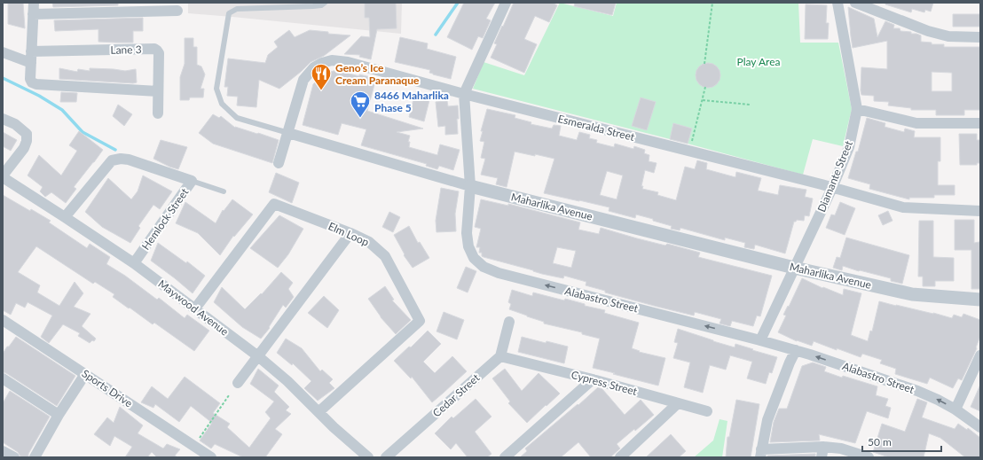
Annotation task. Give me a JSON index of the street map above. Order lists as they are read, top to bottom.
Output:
{
  "streets": {
    "street": [
      "Lane 3",
      "Esmeralda Street",
      "Diamante Street",
      "Maharlika Avenue",
      "Hemlock Street",
      "Elm Loop",
      "Alabastro Street",
      "Maywood Avenue",
      "Cypress Street",
      "Sports Drive",
      "Cedar Street"
    ]
  },
  "crossings": [
    ["Esmeralda Street", "Diamante Street"],
    ["Esmeralda Street", "Maharlika Avenue"],
    ["Esmeralda Street", "Alabastro Street"],
    ["Diamante Street", "Maharlika Avenue"],
    ["Diamante Street", "Alabastro Street"],
    ["Maharlika Avenue", "Alabastro Street"],
    ["Hemlock Street", "Maywood Avenue"],
    ["Elm Loop", "Maywood Avenue"],
    ["Cypress Street", "Cedar Street"]
  ],
  "one_way": ["Alabastro Street"],
  "parks": ["Play Area"],
  "places": {
    "restaurant": ["Geno’s Ice Cream Paranaque"],
    "supermarket": ["8466 Maharlika Phase 5"]
  },
  "scale_bar": "50 m"
}
